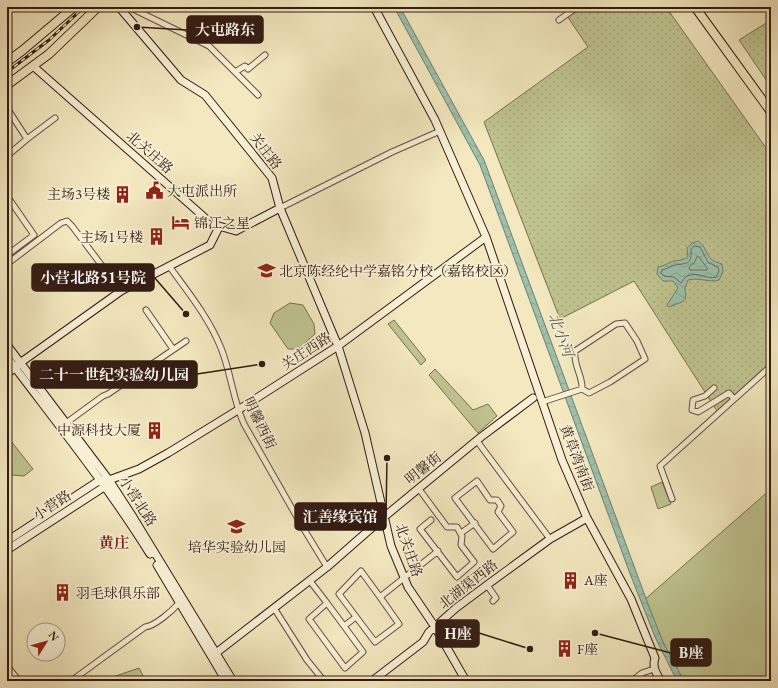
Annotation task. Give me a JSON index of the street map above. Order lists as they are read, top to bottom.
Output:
{
  "streets": {
    "street": [
      "关庄路",
      "北关庄路",
      "关庄西路",
      "明馨西街",
      "黄草湾南街",
      "明馨街",
      "小营北路",
      "小营路",
      "北湖渠西路"
    ]
  },
  "crossings": [
    ["关庄路", "北关庄路"],
    ["关庄路", "关庄西路"],
    ["北关庄路", "关庄西路"],
    ["北关庄路", "明馨街"],
    ["北关庄路", "北湖渠西路"],
    ["关庄西路", "明馨西街"],
    ["关庄西路", "黄草湾南街"],
    ["关庄西路", "小营北路"],
    ["关庄西路", "小营路"],
    ["明馨西街", "明馨街"],
    ["黄草湾南街", "北湖渠西路"],
    ["明馨街", "小营北路"],
    ["小营北路", "小营路"]
  ],
  "districts": ["黄庄"],
  "water": ["北小河"],
  "places": {
    "other": [
      "大屯路东",
      "小营北路51号院",
      "二十一世纪实验幼儿园",
      "汇善缘宾馆",
      "B座",
      "H座"
    ],
    "public building": ["大屯派出所"],
    "building": [
      "主场3号楼",
      "主场1号楼",
      "中源科技大厦",
      "A座",
      "羽毛球俱乐部",
      "F座"
    ],
    "hotel": ["锦江之星"],
    "school or university": ["北京陈经纶中学嘉铭分校（嘉铭校区）", "培华实验幼儿园"]
  },
  "north": "top right"
}
